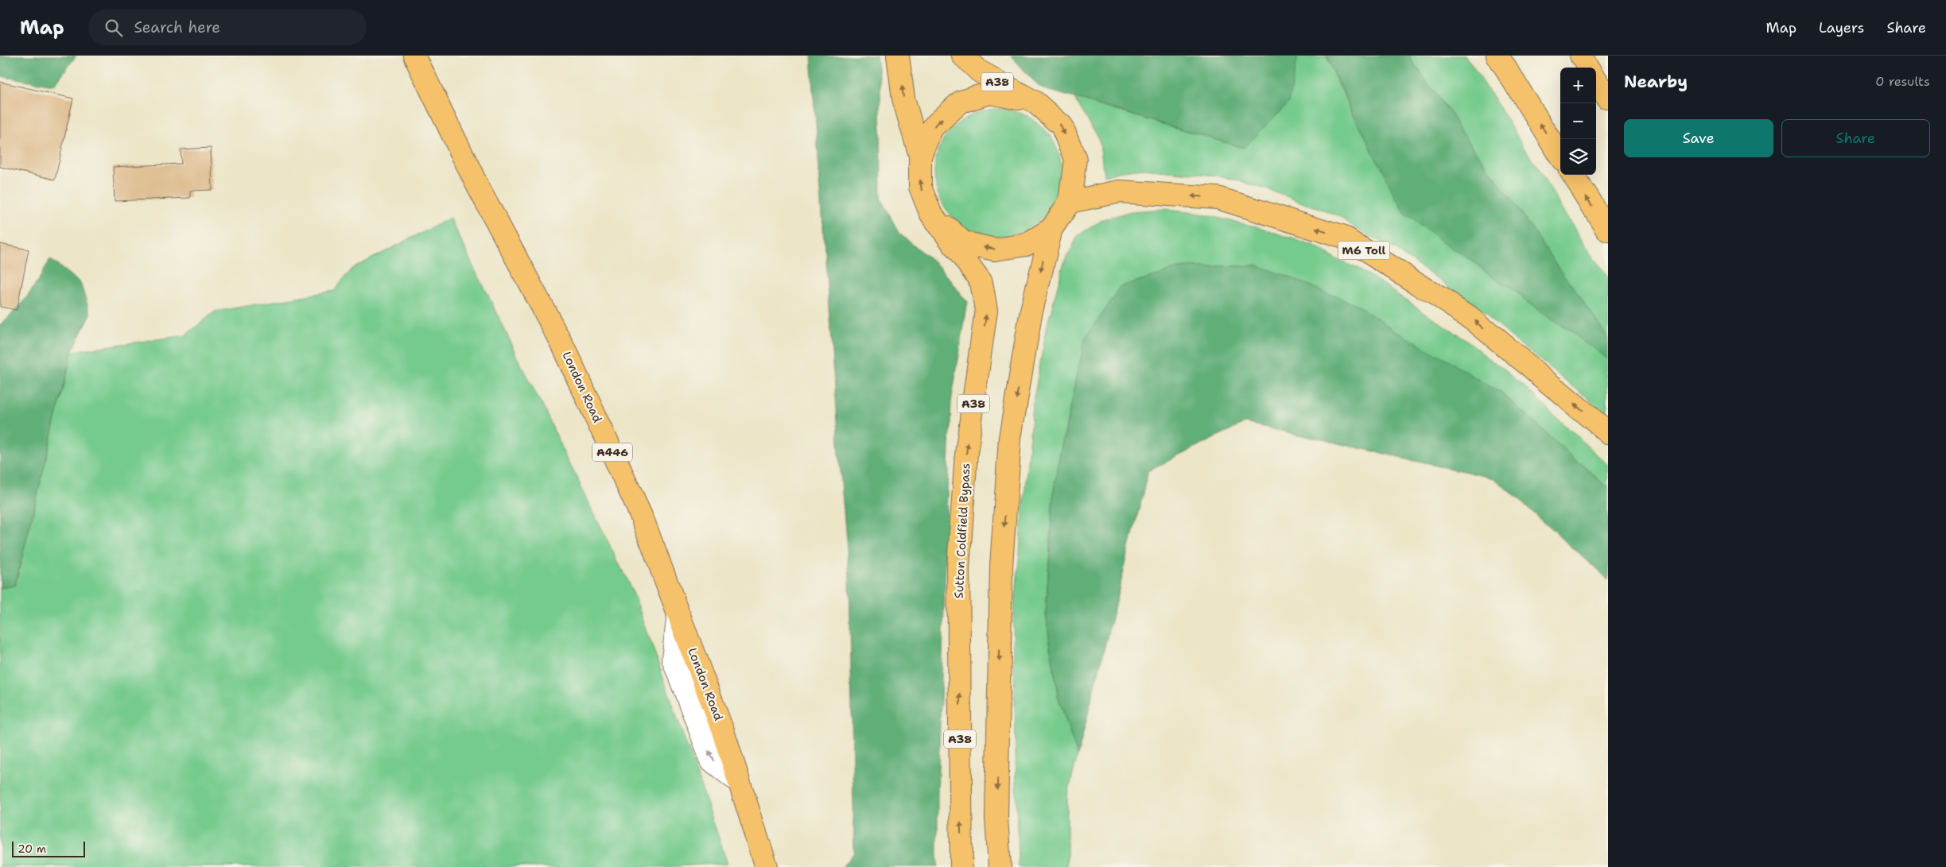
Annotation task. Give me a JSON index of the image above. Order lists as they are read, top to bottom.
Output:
{
  "streets": {
    "highway": [
      "A38",
      "M6 Toll",
      "London Road",
      "A446",
      "Sutton Coldfield Bypass"
    ]
  },
  "crossings": [
    ["M6 Toll", "Sutton Coldfield Bypass"]
  ],
  "scale_bar": "20 m",
  "page": {
    "header": "Map",
    "search": "Search here",
    "nav": ["Map", "Layers", "Share"],
    "heading": ["Nearby", "0 results"],
    "map_buttons": ["+", "−"],
    "buttons": ["Save", "Share"],
    "scale": "20 m"
  }
}
